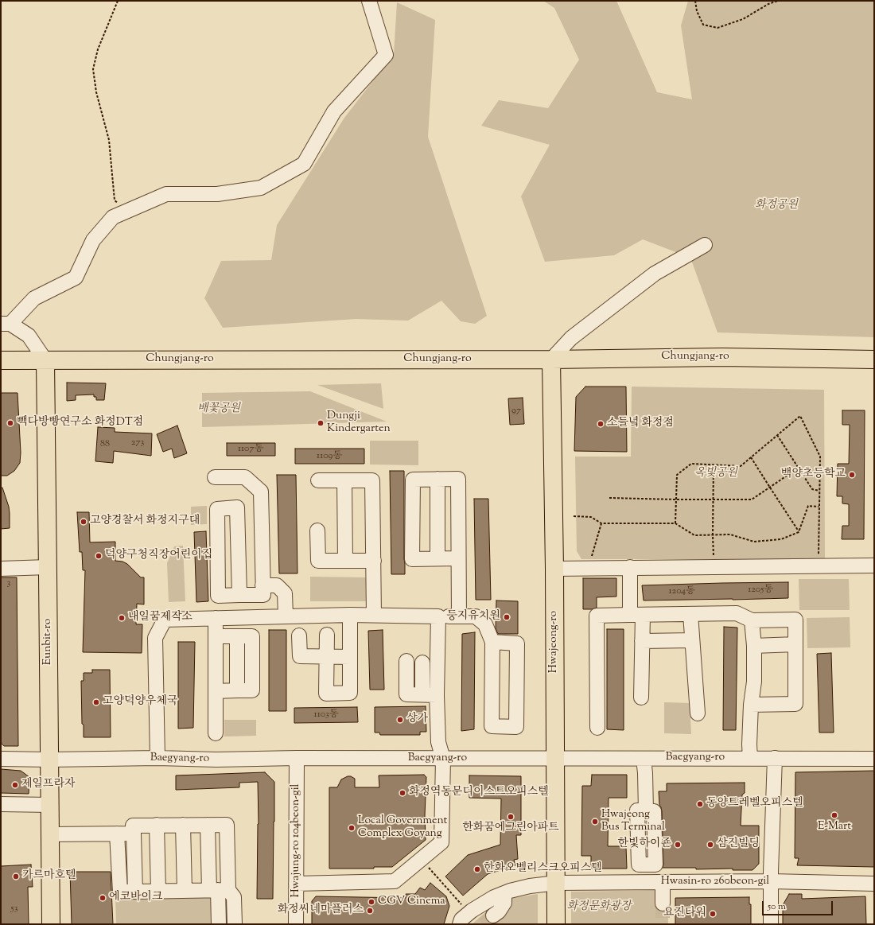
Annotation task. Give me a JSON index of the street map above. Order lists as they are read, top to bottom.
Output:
{
  "streets": {
    "main road": ["Chungjang-ro", "Eunbit-ro", "Hwajeong-ro"],
    "street": ["Baegyang-ro", "Hwajung-ro 104beon-gil", "Hwasin-ro 260beon-gil"]
  },
  "crossings": [
    ["Chungjang-ro", "Eunbit-ro"],
    ["Chungjang-ro", "Hwajeong-ro"],
    ["Eunbit-ro", "Baegyang-ro"],
    ["Hwajeong-ro", "Baegyang-ro"],
    ["Hwajeong-ro", "Hwasin-ro 260beon-gil"],
    ["Baegyang-ro", "Hwajung-ro 104beon-gil"]
  ],
  "parks": [
    "화정공원",
    "배꽃공원",
    "옥빛공원",
    "화정문화광장"
  ],
  "places": [
    "빽다방빵연구소 화정DT점",
    "Dungji Kindergarten",
    "소들녘 화정점",
    "백양초등학교",
    "고양경찰서 화정지구대",
    "덕양구청직장어린이집",
    "둥지유치원",
    "내일꿈제작소",
    "고양덕양우체국",
    "상가",
    "제일프라자",
    "화정역동문디이스트오피스텔",
    "동양트레벨오피스텔",
    "E-Mart",
    "한화꿈에그린아파트",
    "Hwajeong Bus Terminal",
    "Local Government Complex Goyang",
    "한빛하이죤",
    "삼진빌딩",
    "한화오벨리스크오피스텔",
    "카르마호텔",
    "에코바이크",
    "CGV Cinema",
    "화정씨네마플러스",
    "요진타워"
  ],
  "house_numbers": [
    "97",
    "273",
    "88",
    "1107동",
    "1109동",
    "3",
    "1205동",
    "1204동",
    "1103동",
    "53"
  ],
  "scale_bar": "50 m"
}
